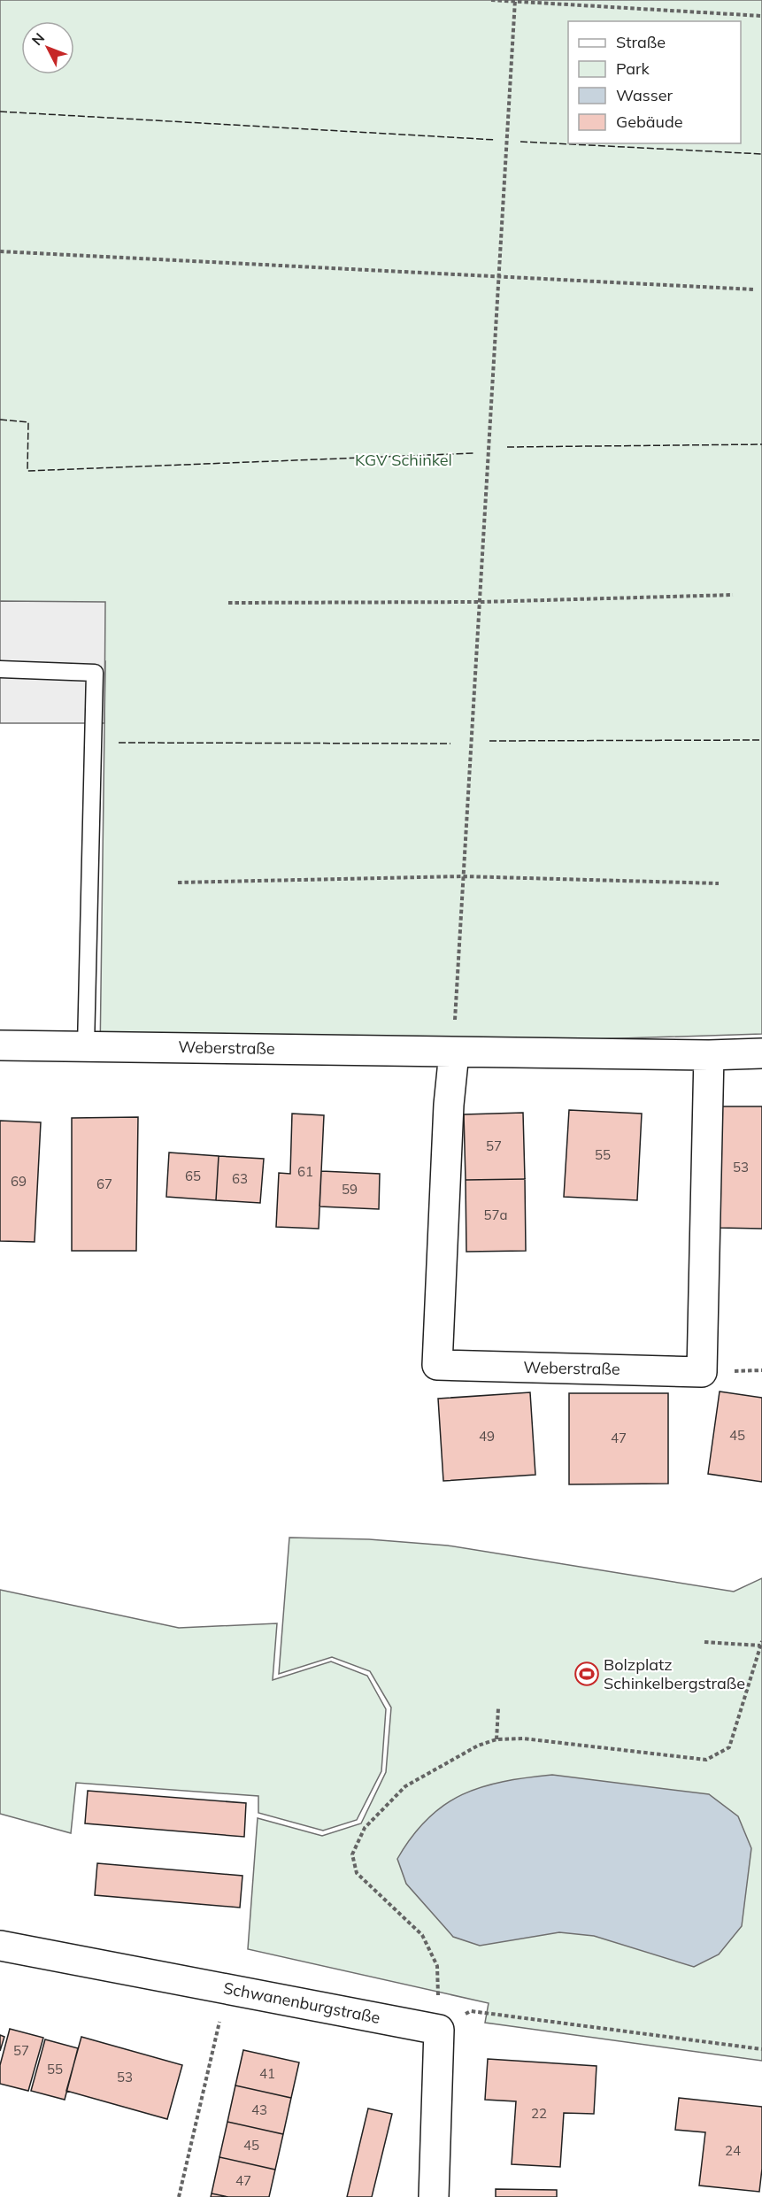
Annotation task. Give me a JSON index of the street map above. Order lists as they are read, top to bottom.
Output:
{
  "streets": {
    "street": ["Weberstraße", "Schwanenburgstraße"]
  },
  "parks": ["KGV Schinkel"],
  "places": {
    "sports": ["Bolzplatz Schinkelbergstraße"]
  },
  "house_numbers": [
    "57",
    "55",
    "53",
    "61",
    "65",
    "63",
    "69",
    "67",
    "59",
    "57a",
    "45",
    "49",
    "47",
    "57",
    "55",
    "41",
    "53",
    "43",
    "22",
    "45",
    "24",
    "47"
  ],
  "legend": [
    "Straße",
    "Park",
    "Wasser",
    "Gebäude"
  ],
  "north": "top left"
}
